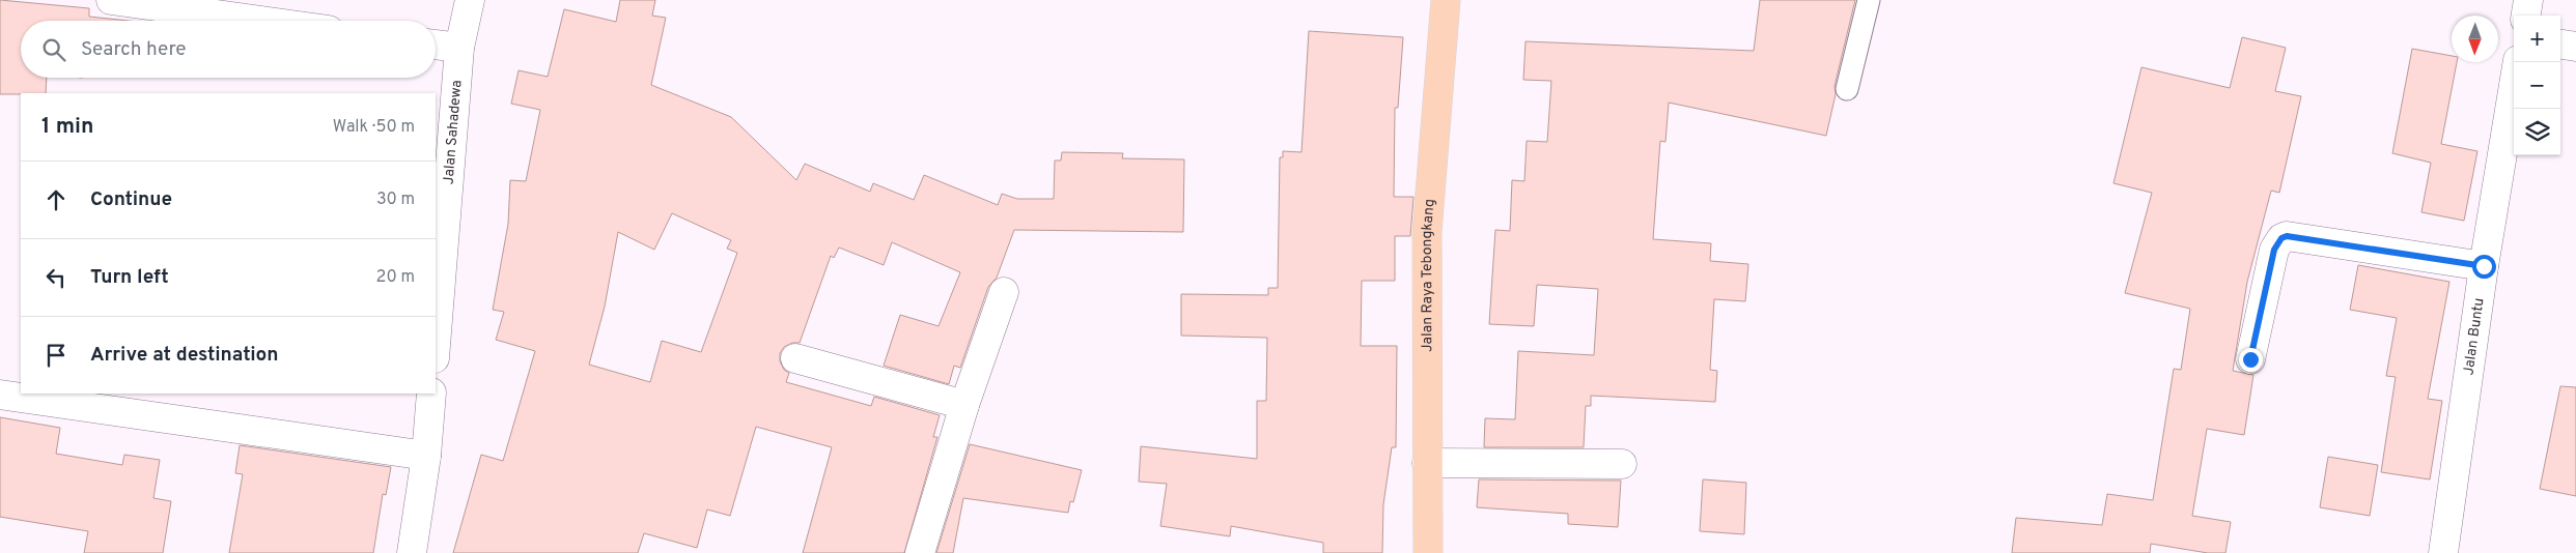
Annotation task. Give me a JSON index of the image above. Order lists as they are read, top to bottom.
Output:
{
  "streets": {
    "main road": ["Jalan Raya Tebongkang"],
    "street": ["Jalan Sahadewa", "Jalan Buntu"]
  },
  "north": "bottom",
  "page": {
    "map_buttons": ["+", "−"],
    "search": "Search here",
    "heading": ["1 min", "Walk · 50 m"],
    "list": [
      ["Continue", "30 m"],
      ["Turn left", "20 m"],
      "Arrive at destination"
    ]
  }
}
